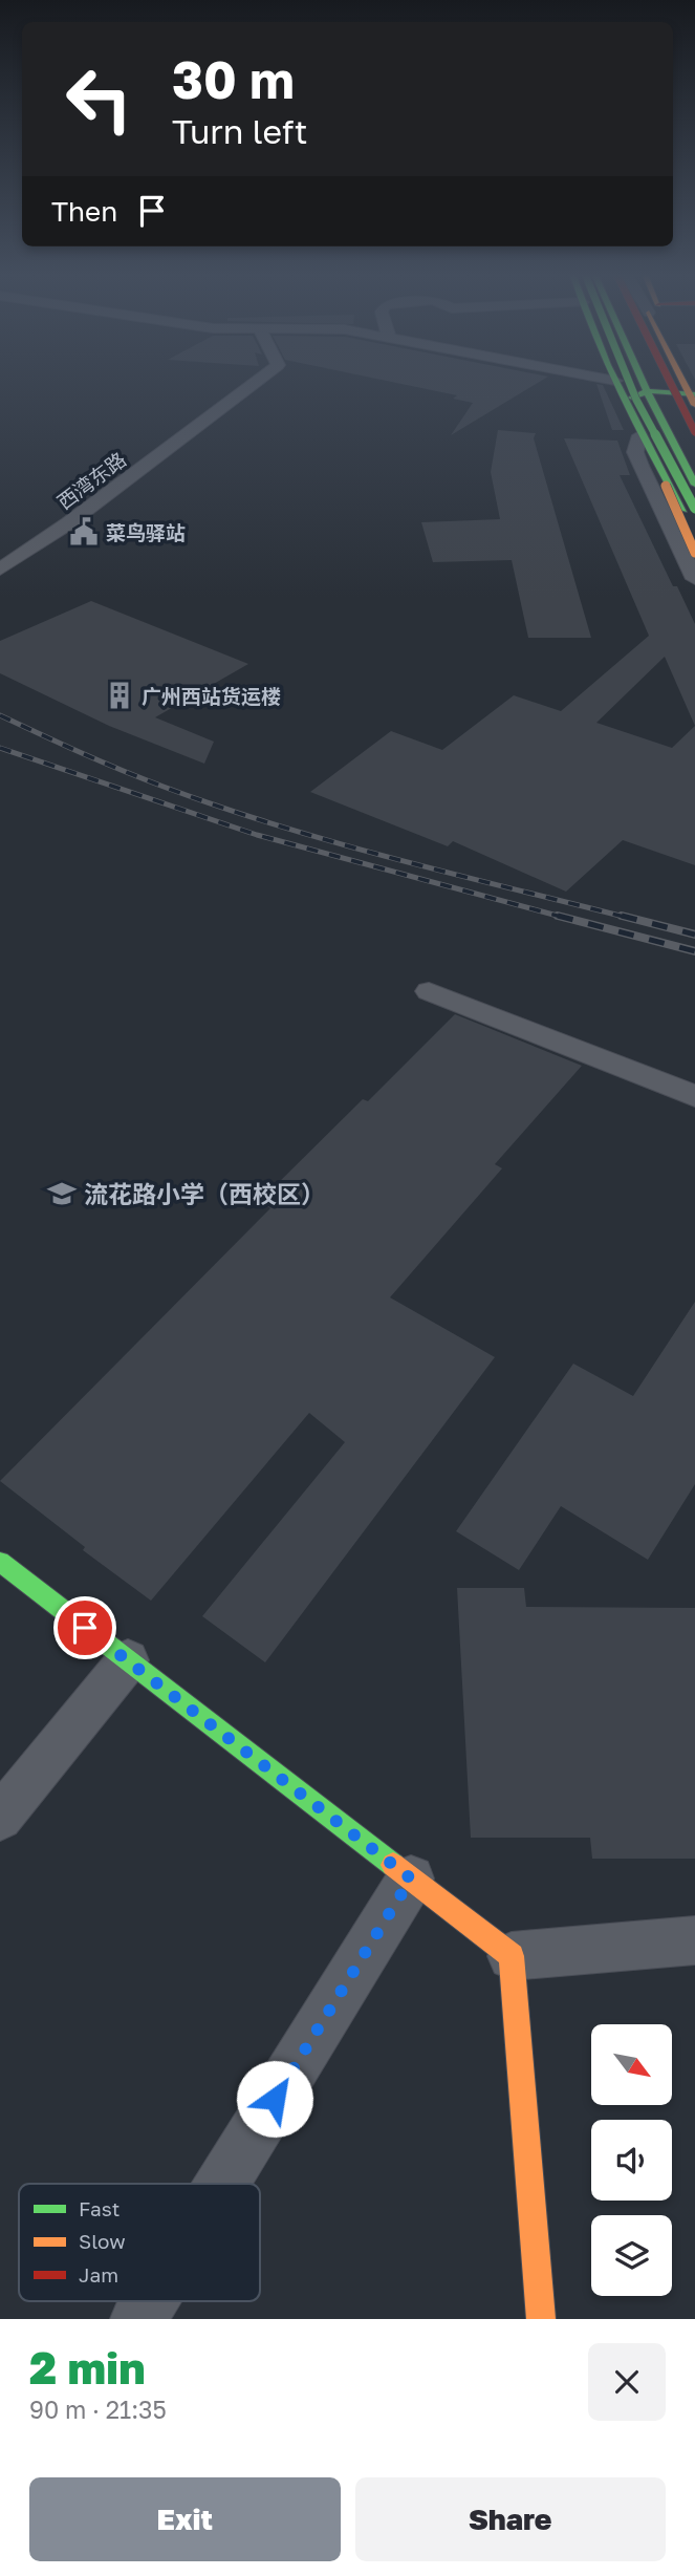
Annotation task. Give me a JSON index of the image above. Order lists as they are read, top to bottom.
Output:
{
  "streets": {
    "street": ["西湾东路"]
  },
  "places": {
    "public building": ["菜鸟驿站"],
    "building": ["广州西站货运楼"],
    "school or university": ["流花路小学（西校区）"]
  },
  "legend": ["Fast", "Slow", "Jam"],
  "north": "bottom right",
  "page": {
    "turn": ["30 m", "Turn left"],
    "then": "Then",
    "heading": ["2 min", "90 m · 21:35"],
    "buttons": ["Exit", "Share"]
  }
}
